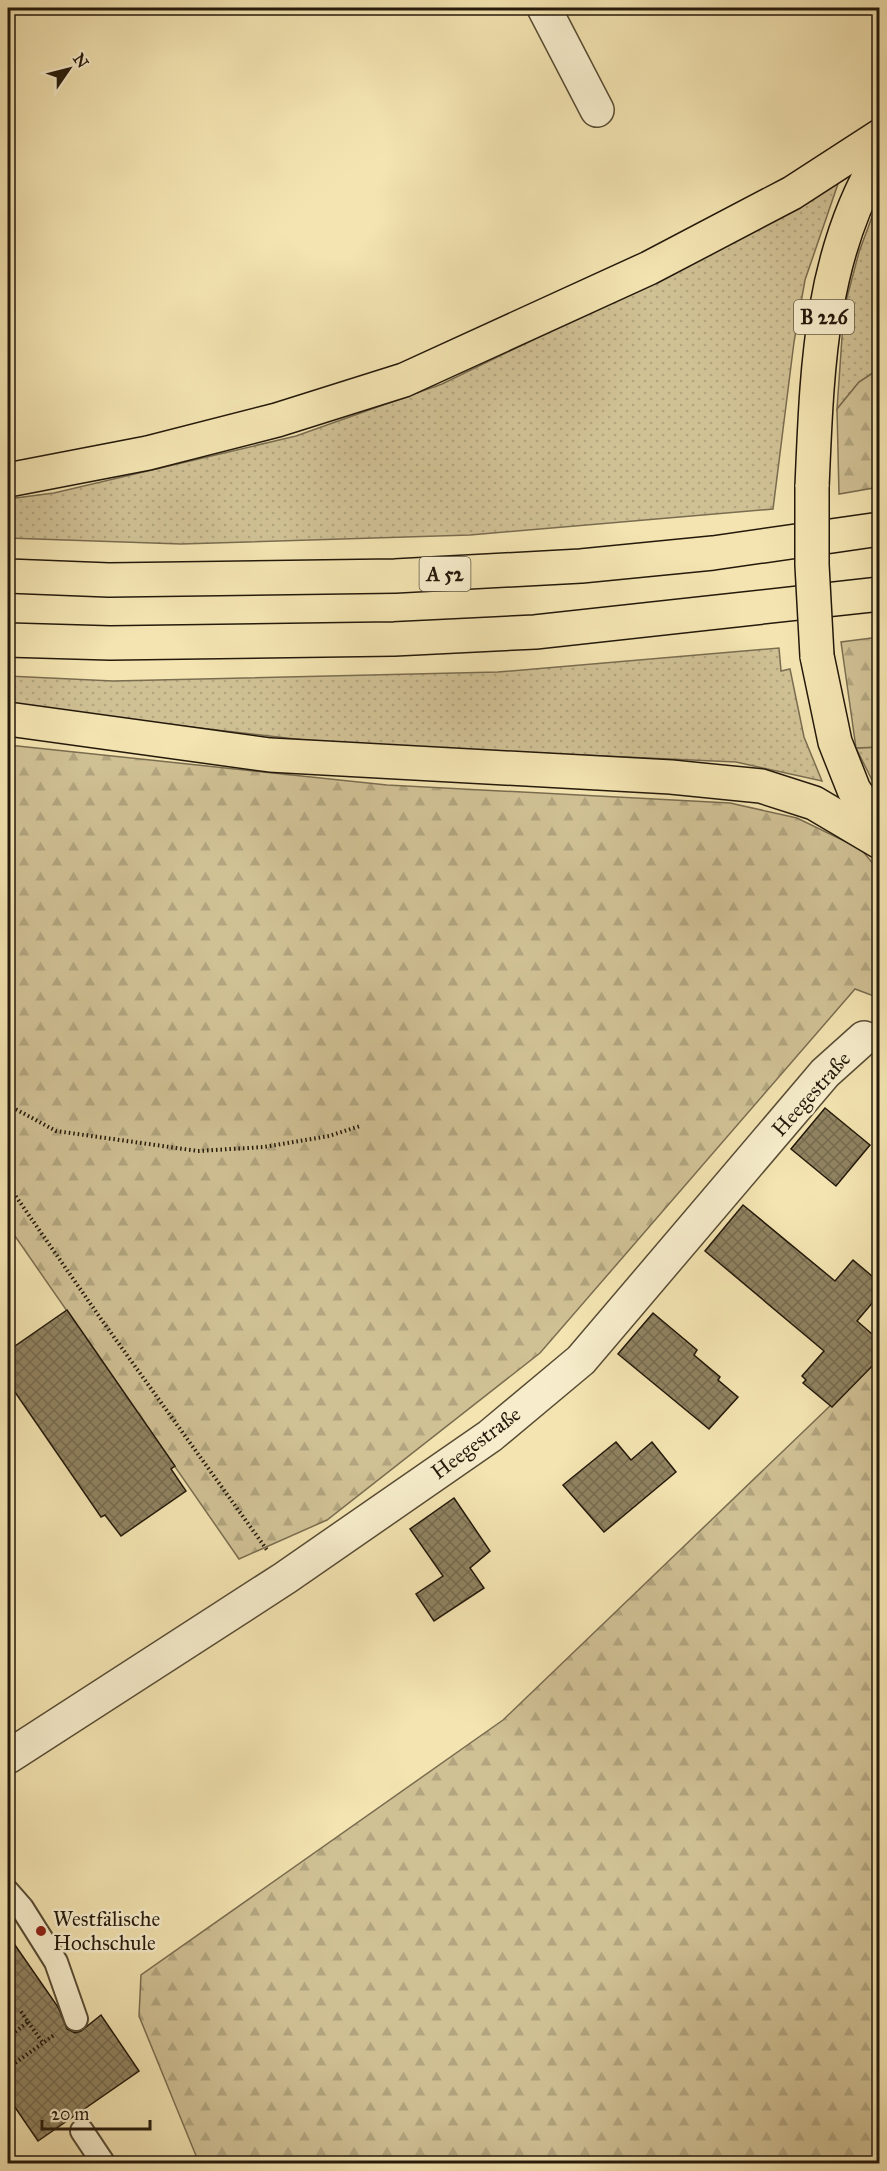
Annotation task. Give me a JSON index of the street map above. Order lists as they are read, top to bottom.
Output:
{
  "streets": {
    "main road": ["B 226", "A 52"],
    "street": ["Heegestraße"]
  },
  "places": ["Westfälische Hochschule"],
  "scale_bar": "20 m",
  "north": "top right"
}
